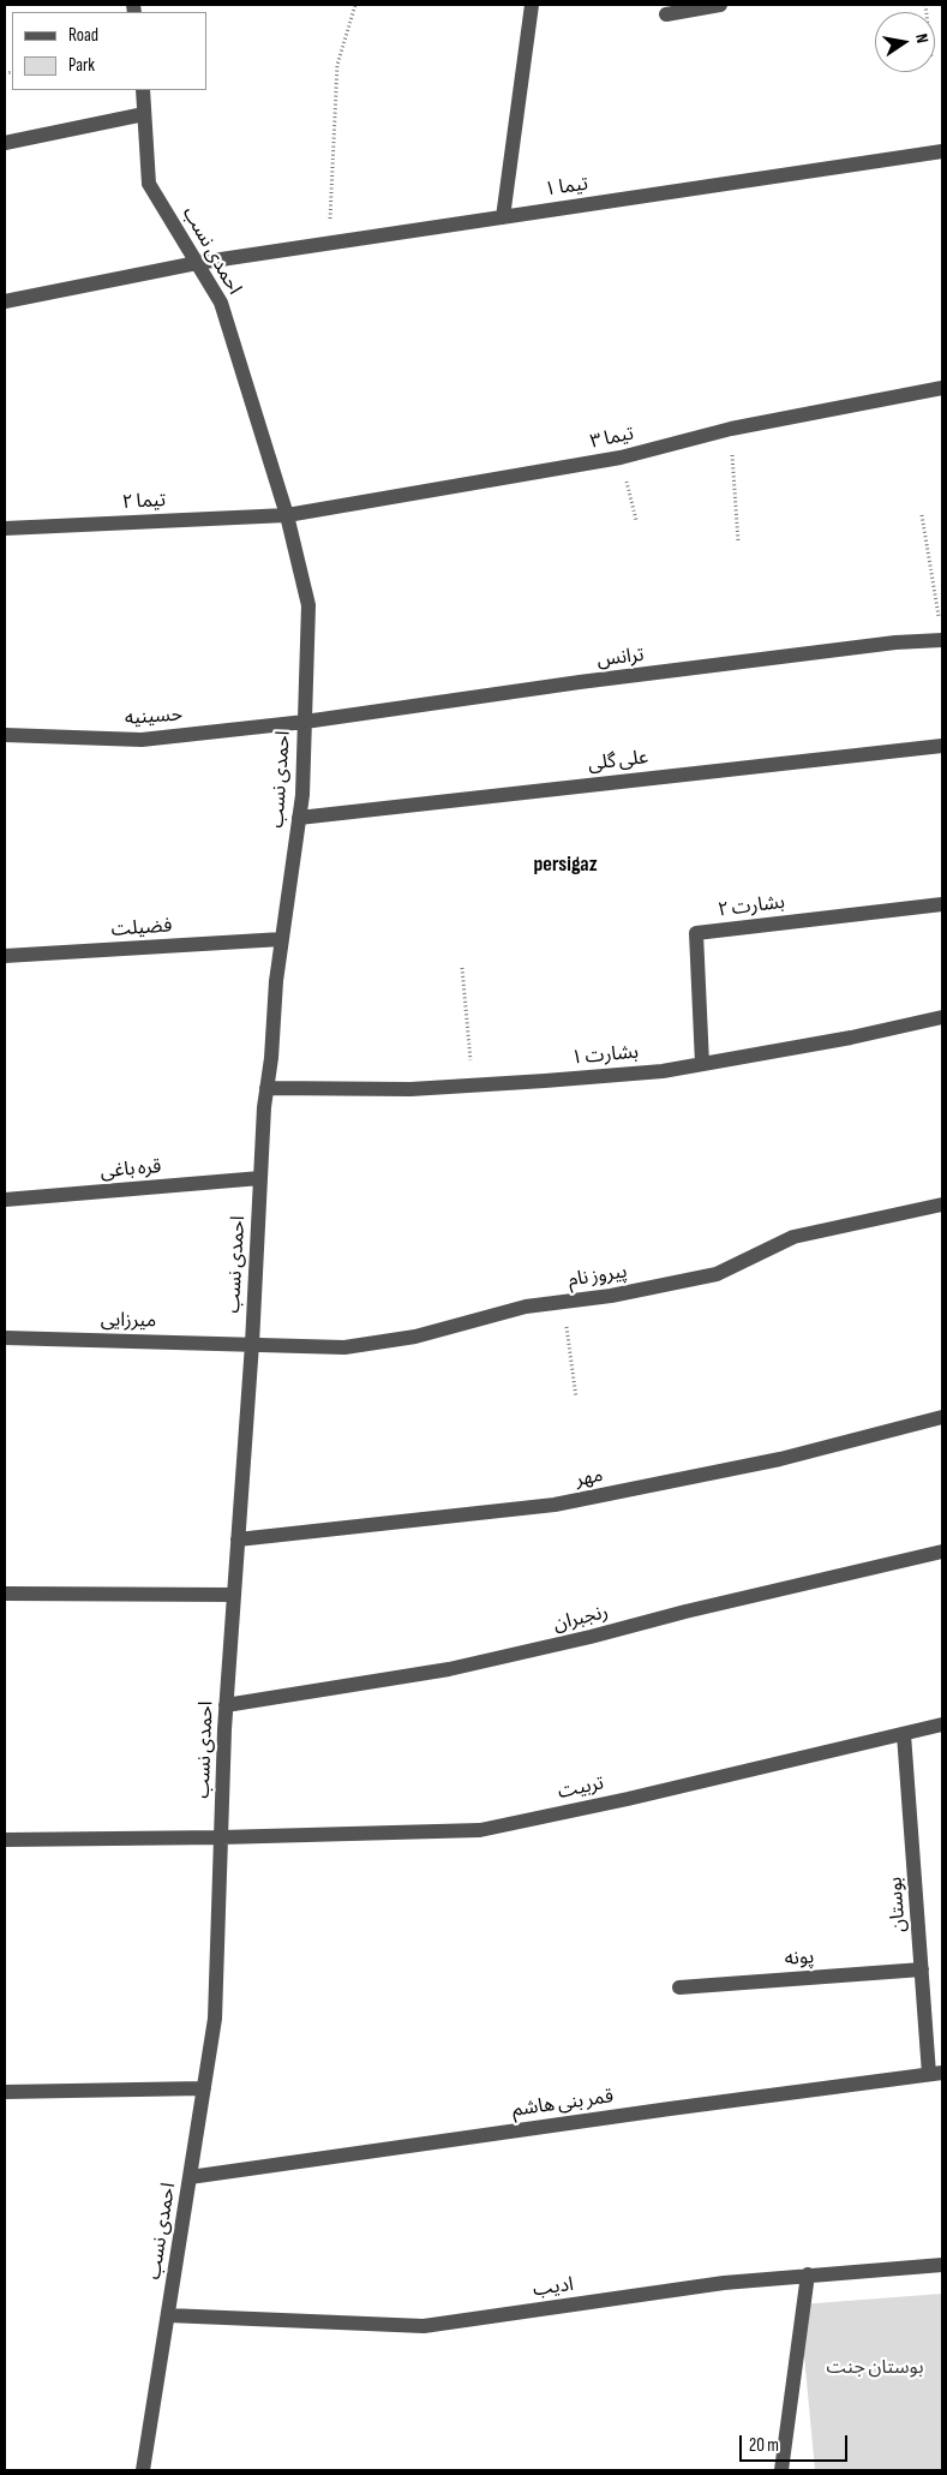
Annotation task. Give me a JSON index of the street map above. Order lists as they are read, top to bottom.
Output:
{
  "streets": {
    "street": [
      "تیما ۱",
      "احمدی نسب",
      "تیما ۳",
      "تیما ۲",
      "ترانس",
      "حسینیه",
      "علی گلی",
      "بشارت ۲",
      "فضیلت",
      "بشارت ۱",
      "قره باغی",
      "پیروز نام",
      "میرزایی",
      "مهر",
      "رنجبران",
      "تربیت",
      "بوستان",
      "پونه",
      "قمر بنی هاشم",
      "ادیب"
    ]
  },
  "crossings": [
    ["تیما ۱", "احمدی نسب"],
    ["احمدی نسب", "تیما ۳"],
    ["احمدی نسب", "تیما ۲"],
    ["احمدی نسب", "ترانس"],
    ["احمدی نسب", "حسینیه"],
    ["احمدی نسب", "علی گلی"],
    ["احمدی نسب", "فضیلت"],
    ["احمدی نسب", "بشارت ۱"],
    ["احمدی نسب", "قره باغی"],
    ["احمدی نسب", "پیروز نام"],
    ["احمدی نسب", "میرزایی"],
    ["احمدی نسب", "مهر"],
    ["احمدی نسب", "رنجبران"],
    ["احمدی نسب", "تربیت"],
    ["احمدی نسب", "قمر بنی هاشم"],
    ["احمدی نسب", "ادیب"],
    ["تیما ۳", "تیما ۲"],
    ["ترانس", "حسینیه"],
    ["بشارت ۲", "بشارت ۱"],
    ["پیروز نام", "میرزایی"],
    ["تربیت", "بوستان"],
    ["بوستان", "پونه"],
    ["بوستان", "قمر بنی هاشم"]
  ],
  "districts": ["persigaz"],
  "parks": ["بوستان جنت"],
  "legend": ["Road", "Park"],
  "scale_bar": "20 m",
  "north": "right"
}
